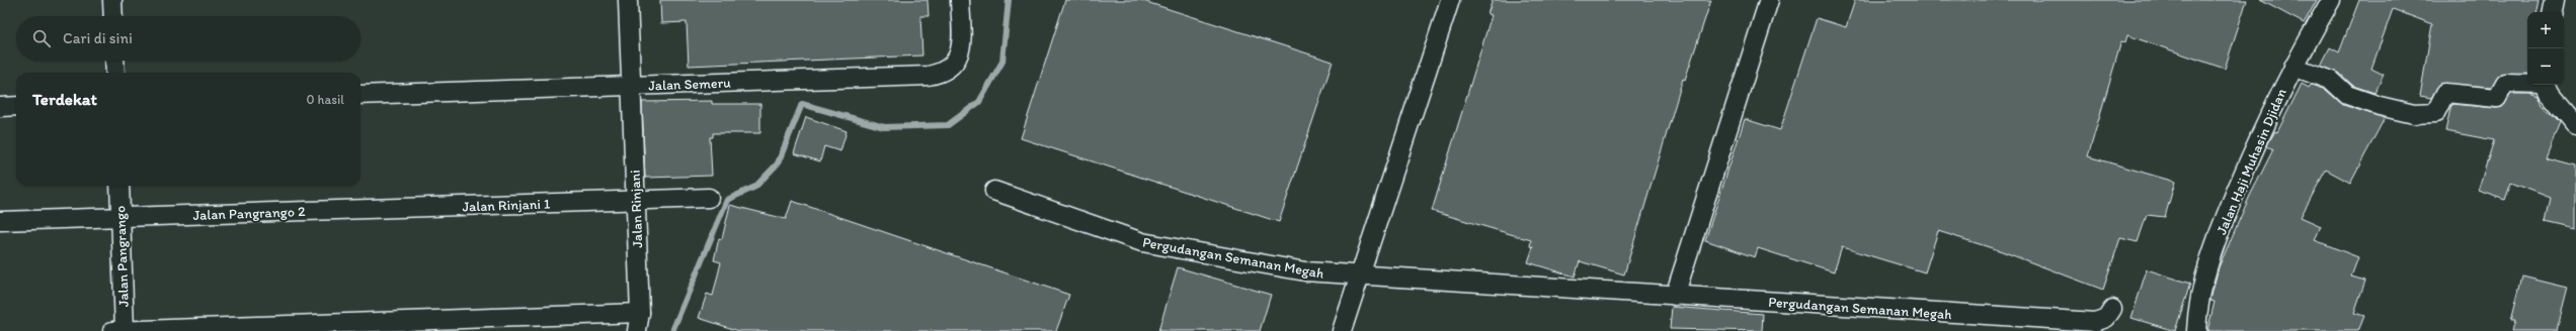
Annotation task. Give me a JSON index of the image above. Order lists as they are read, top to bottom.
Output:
{
  "streets": {
    "street": [
      "Jalan Semeru",
      "Jalan Haji Muhasin Djidan",
      "Jalan Rinjani 1",
      "Jalan Rinjani",
      "Jalan Pangrango 2",
      "Jalan Pangrango",
      "Pergudangan Semanan Megah"
    ]
  },
  "crossings": [
    ["Jalan Semeru", "Jalan Rinjani"],
    ["Jalan Rinjani 1", "Jalan Rinjani"],
    ["Jalan Rinjani 1", "Jalan Pangrango 2"],
    ["Jalan Pangrango 2", "Jalan Pangrango"]
  ],
  "page": {
    "map_buttons": ["+", "−"],
    "search": "Cari di sini",
    "heading": ["Terdekat", "0 hasil"]
  }
}
